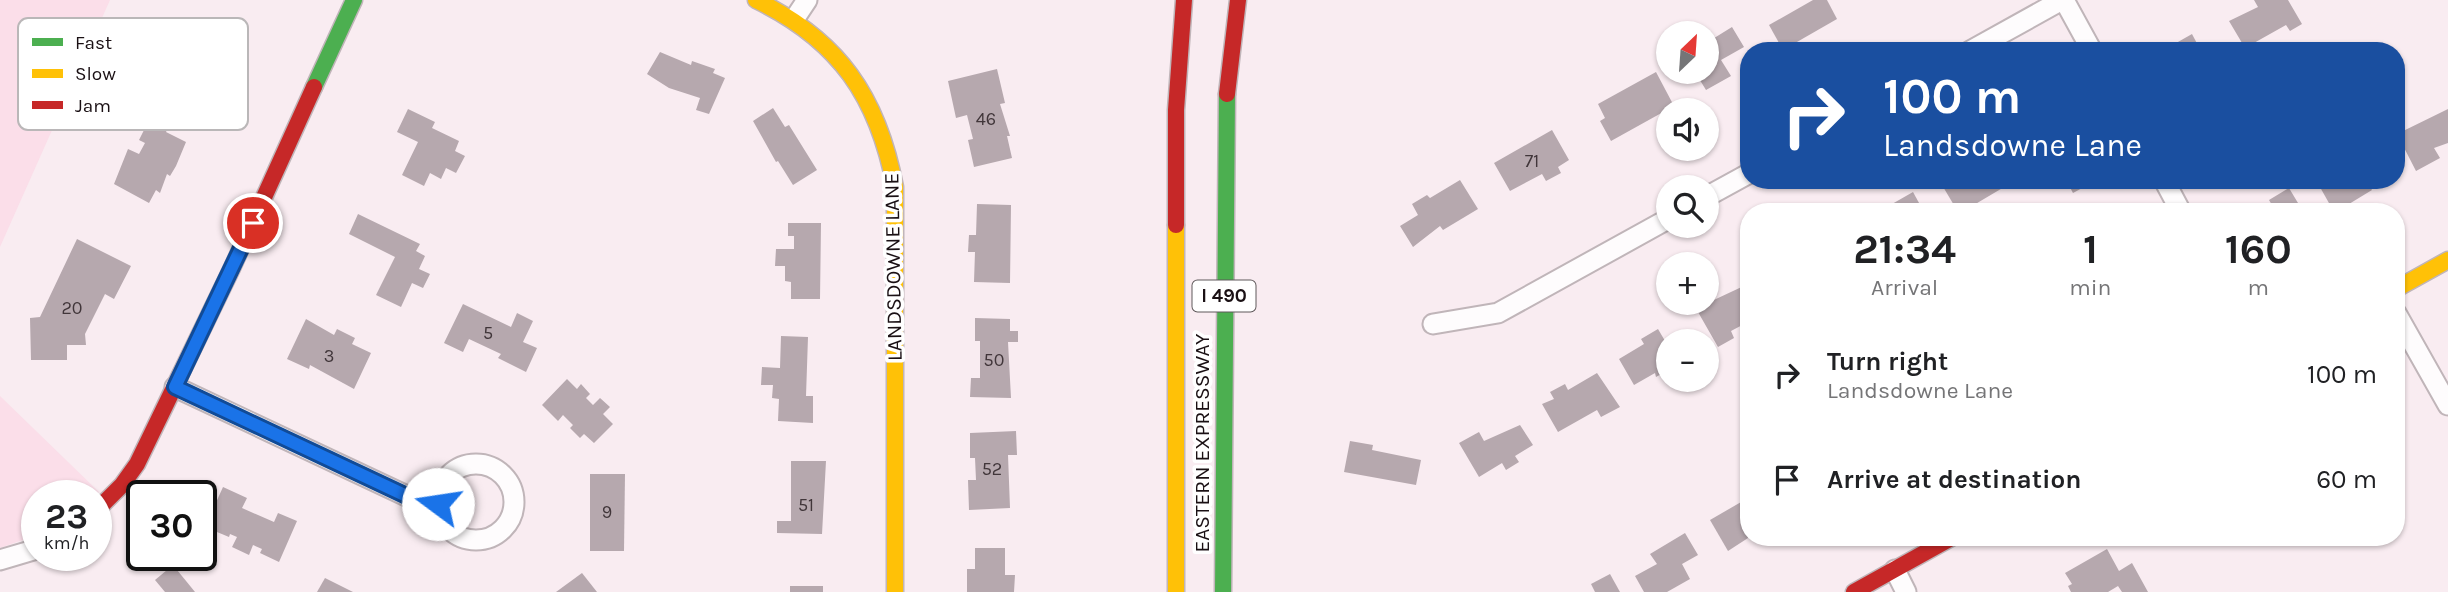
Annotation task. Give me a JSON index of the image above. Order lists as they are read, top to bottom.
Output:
{
  "streets": {
    "main road": ["LANDSDOWNE LANE", "I 490", "EASTERN EXPRESSWAY"]
  },
  "house_numbers": [
    "46",
    "71",
    "20",
    "5",
    "3",
    "50",
    "52",
    "51",
    "9"
  ],
  "legend": ["Fast", "Slow", "Jam"],
  "north": "top right",
  "page": {
    "map_buttons": ["+", "−"],
    "turn": ["100 m", "Landsdowne Lane"],
    "eta": [
      "21:34",
      "Arrival",
      "1",
      "min",
      "160",
      "m"
    ],
    "list": [
      {
        "name": "Turn right",
        "note": "Landsdowne Lane",
        "value": "100 m"
      },
      {
        "name": "Arrive at destination",
        "value": "60 m"
      }
    ],
    "speed": "23 km/h",
    "limit": "30"
  }
}
